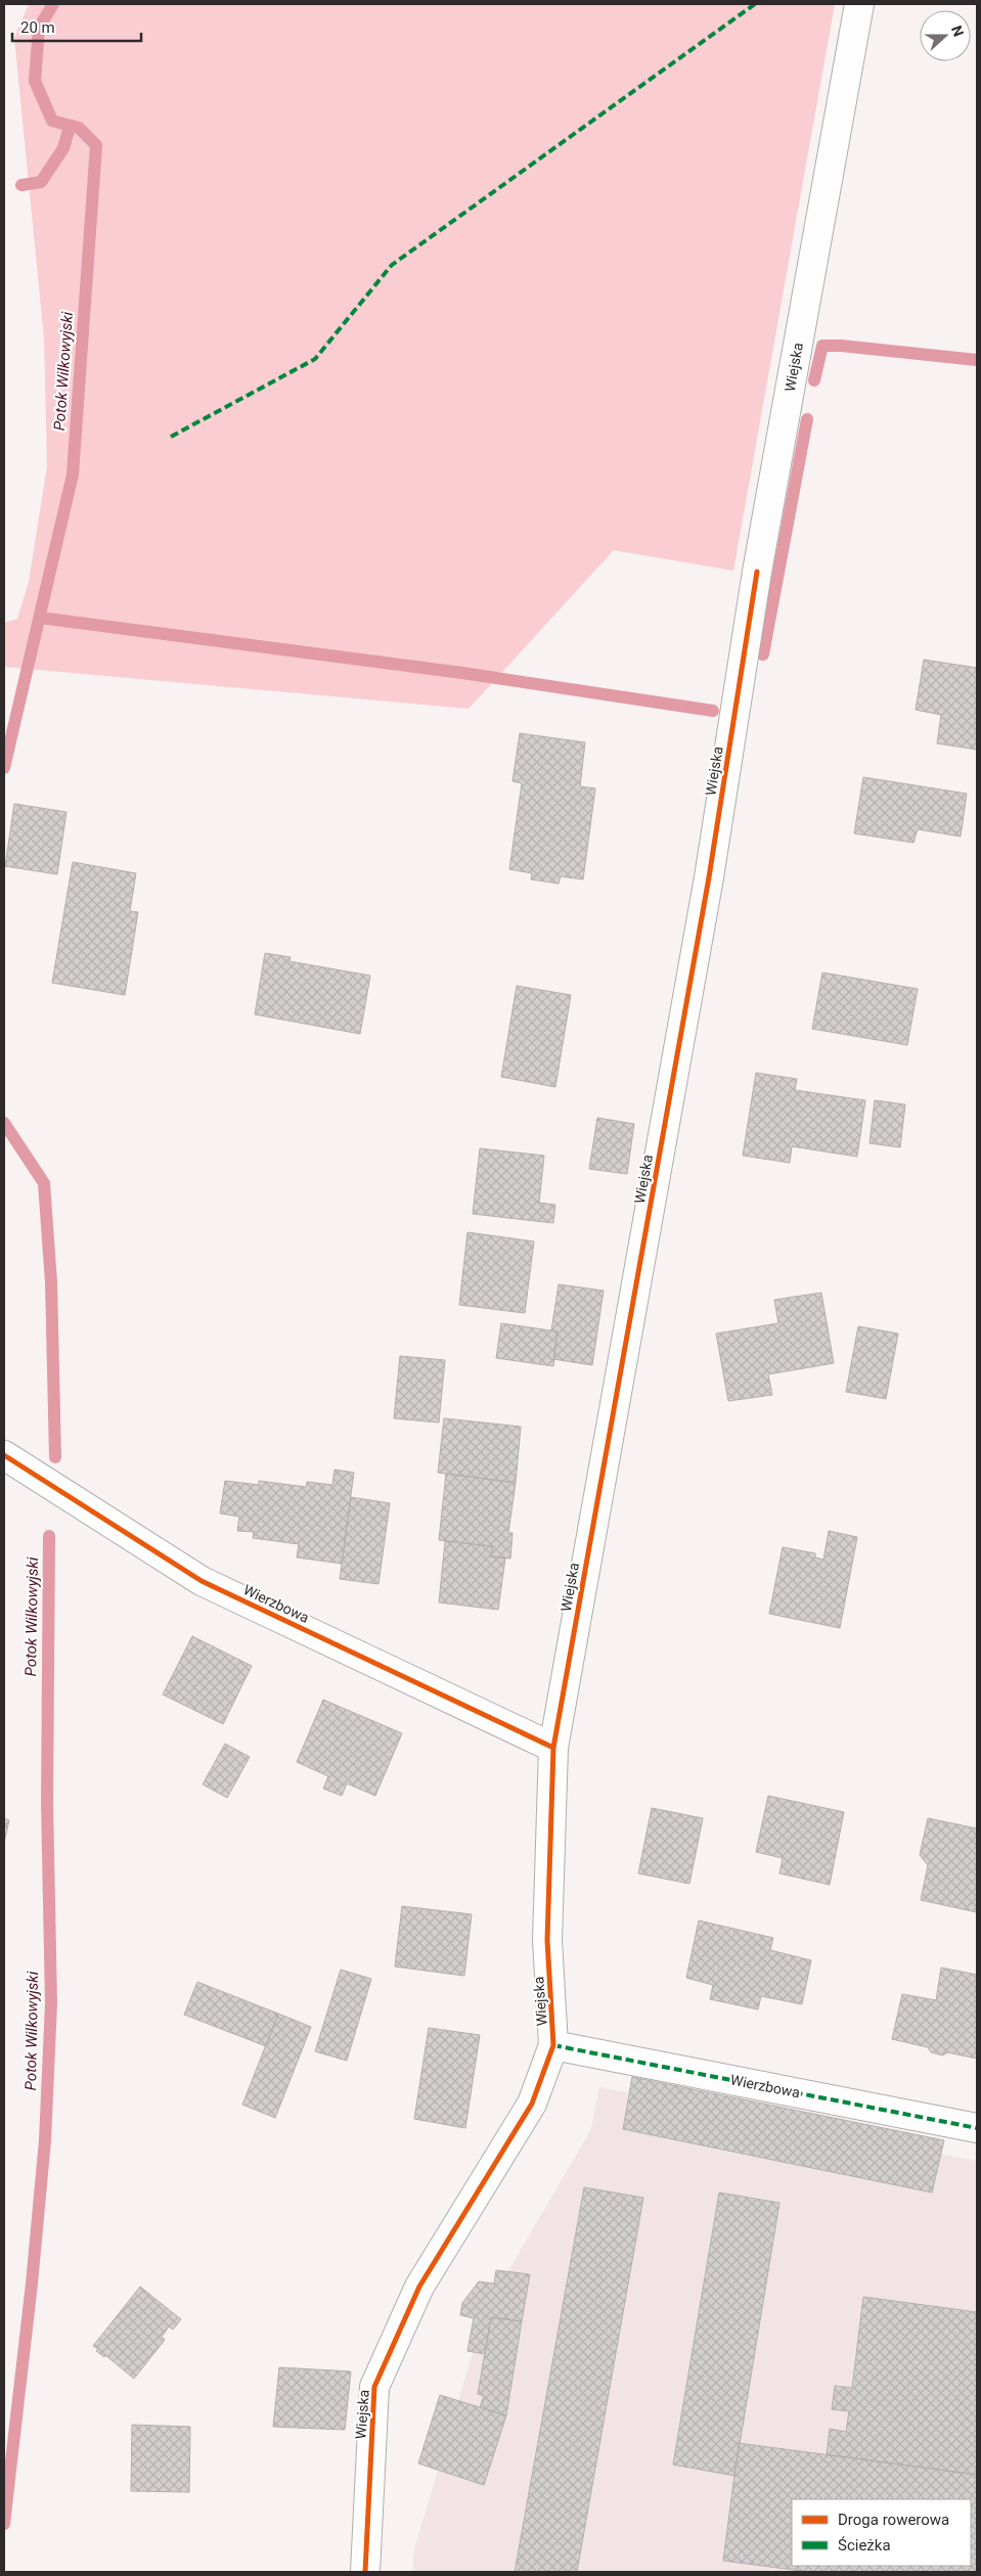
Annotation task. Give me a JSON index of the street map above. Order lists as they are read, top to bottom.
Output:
{
  "streets": {
    "street": ["Wiejska", "Wierzbowa"]
  },
  "crossings": [
    ["Wiejska", "Wierzbowa"]
  ],
  "water": ["Potok Wilkowyjski"],
  "legend": ["Droga rowerowa", "Ścieżka"],
  "scale_bar": "20 m",
  "north": "right"
}
